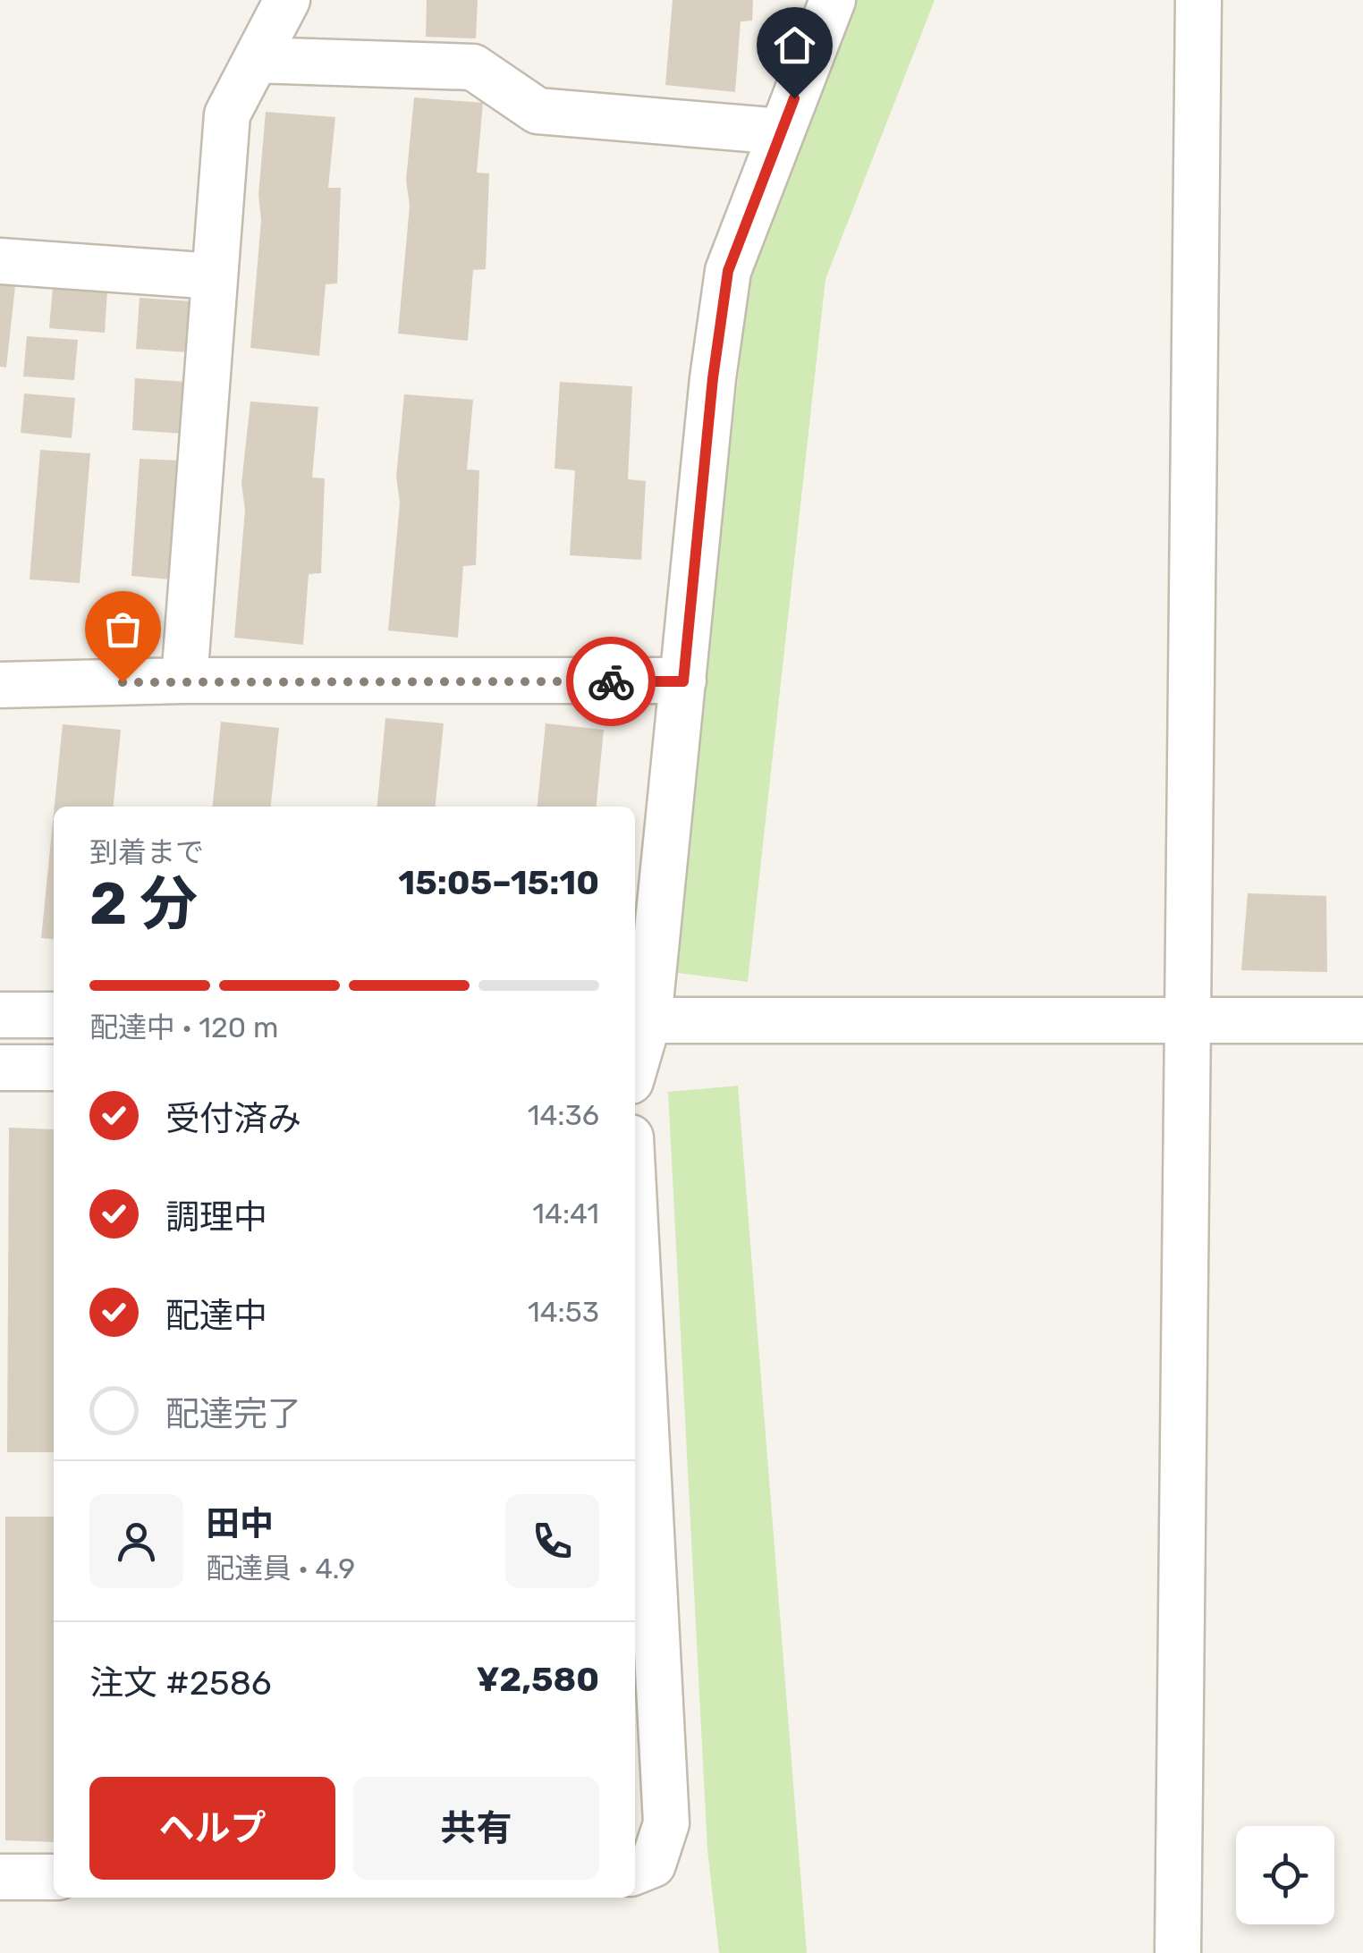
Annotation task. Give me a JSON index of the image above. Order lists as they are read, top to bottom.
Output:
{
  "page": {
    "heading": ["2 分", "到着まで", "15:05–15:10"],
    "panel": [
      "田中",
      "配達員 · 4.9",
      "注文 #2586",
      "¥2,580"
    ],
    "bar": "配達中 · 120 m",
    "list": [
      ["受付済み", "14:36"],
      ["調理中", "14:41"],
      ["配達中", "14:53"],
      "配達完了"
    ],
    "buttons": ["ヘルプ", "共有"]
  }
}
